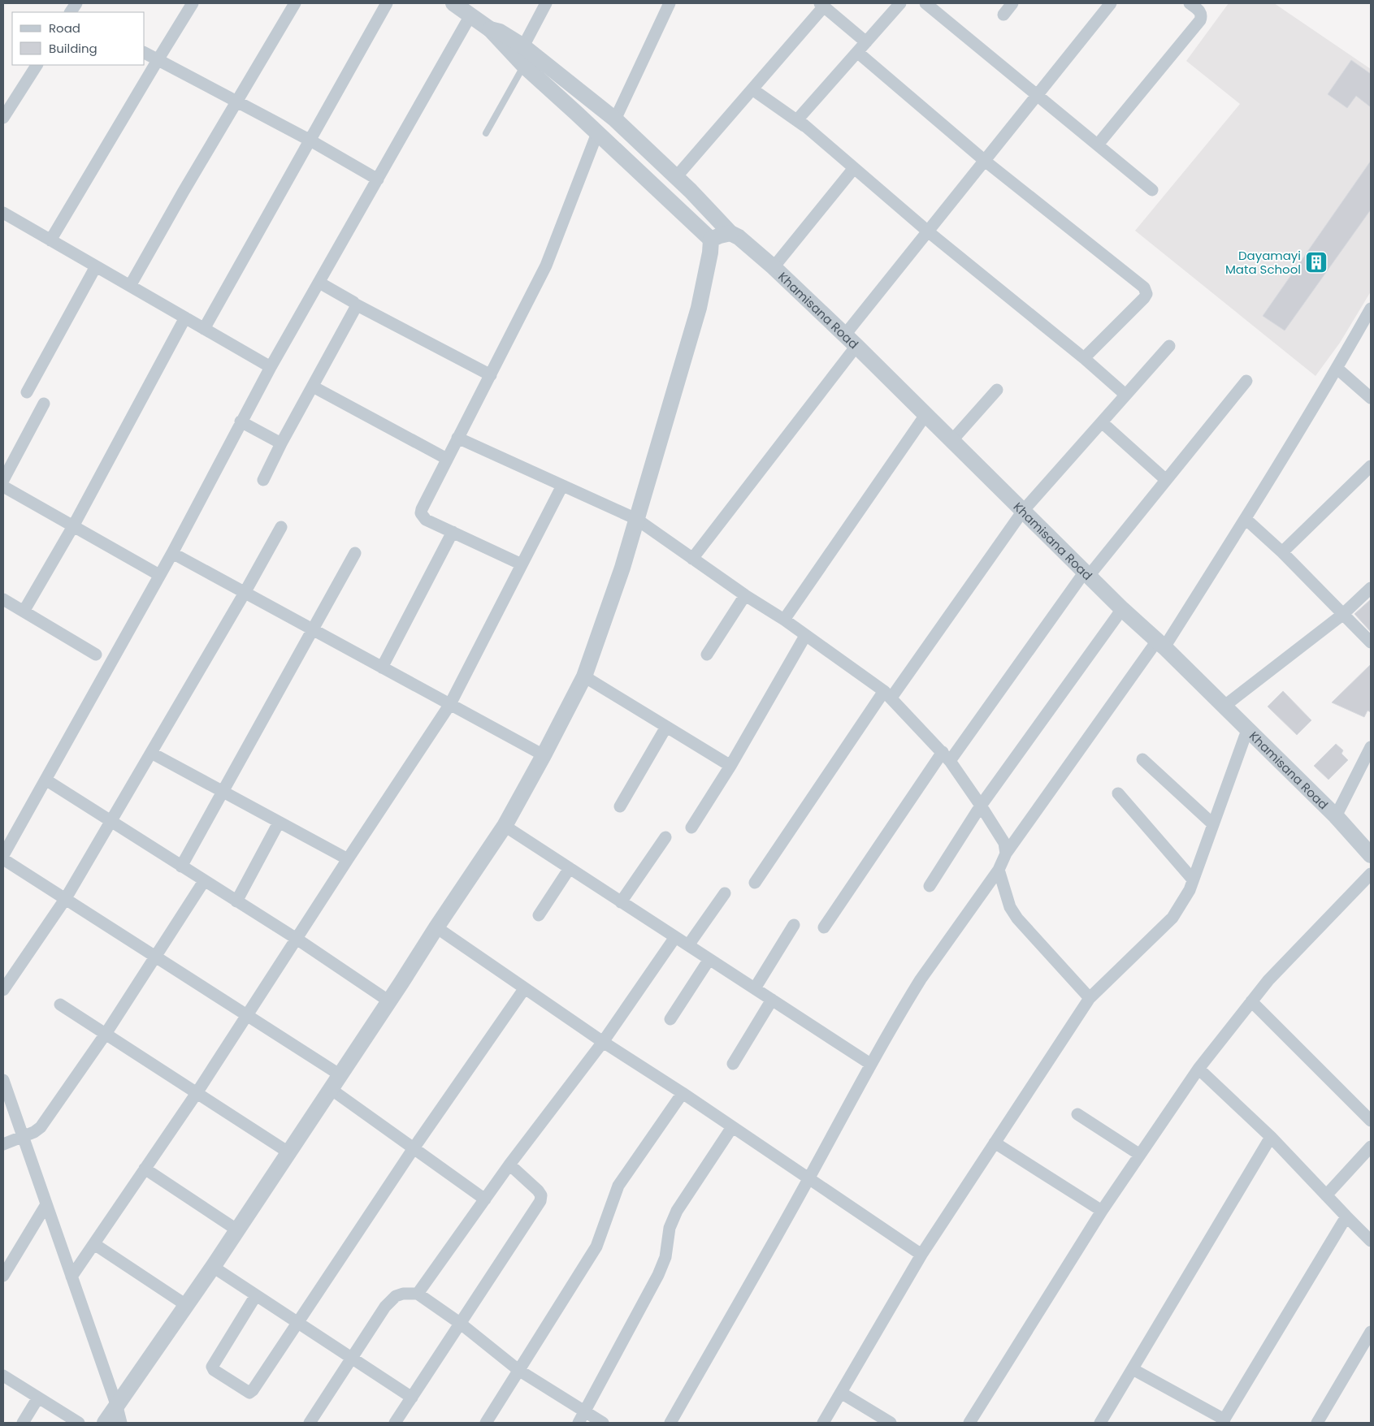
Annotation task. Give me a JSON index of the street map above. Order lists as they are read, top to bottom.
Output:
{
  "streets": {
    "street": ["Khamisana Road"]
  },
  "places": {
    "building": ["Dayamayi Mata School"]
  },
  "legend": ["Road", "Building"]
}
